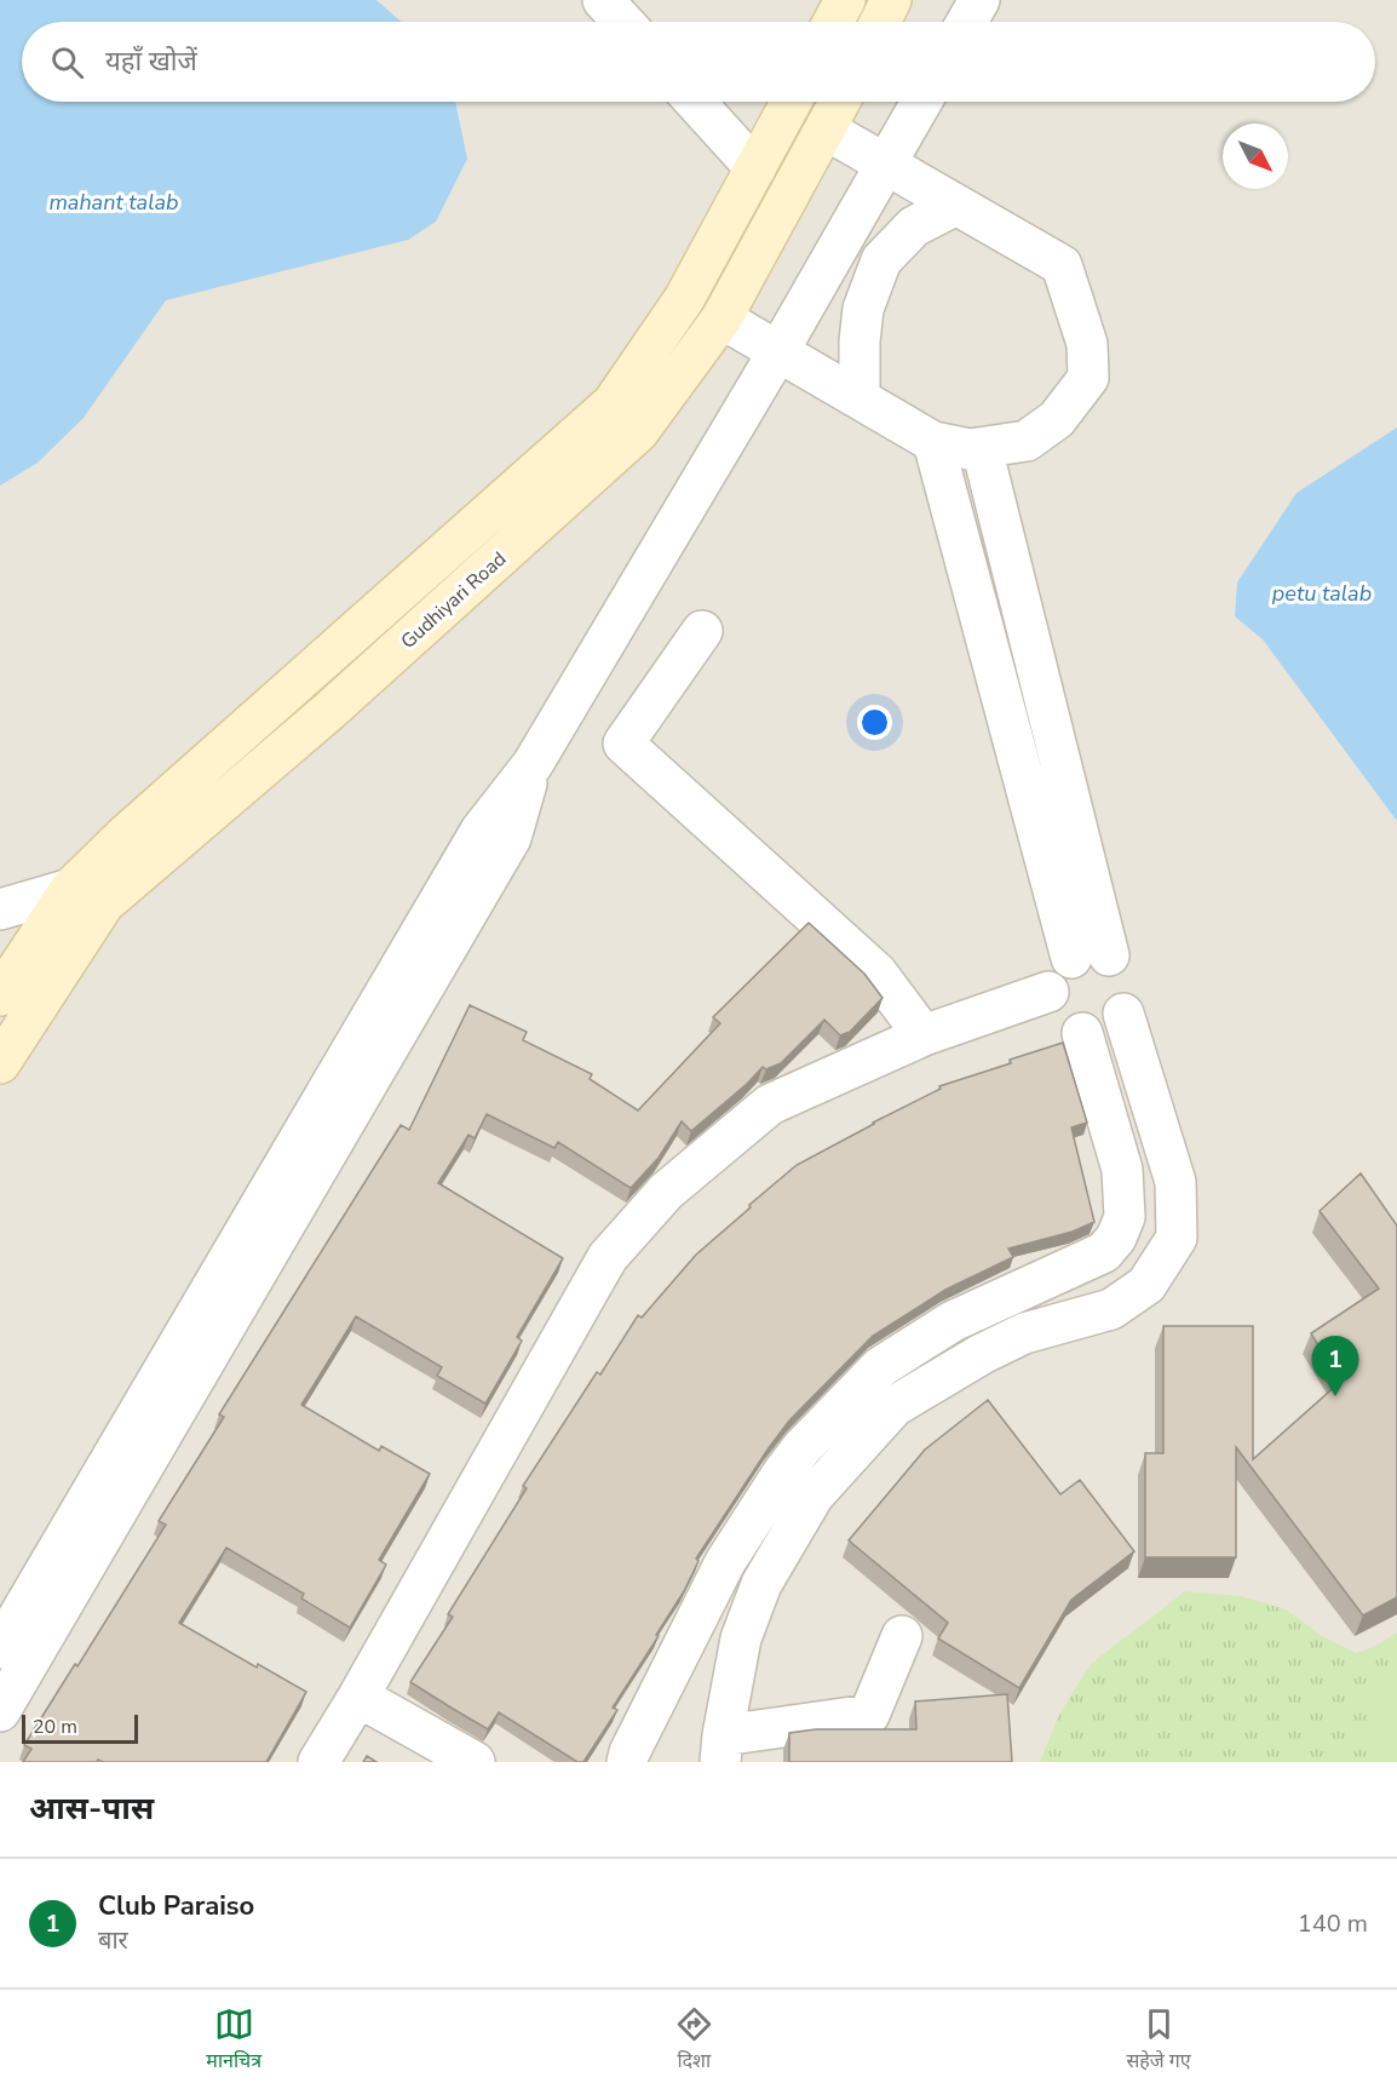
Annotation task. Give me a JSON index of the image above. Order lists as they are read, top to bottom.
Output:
{
  "streets": {
    "street": ["Gudhiyari Road"]
  },
  "water": ["mahant talab", "petu talab"],
  "scale_bar": "20 m",
  "north": "bottom right",
  "page": {
    "search": "यहाँ खोजें",
    "pins": "1",
    "scale": "20 m",
    "heading": "आस-पास",
    "list": [
      {
        "mark": "1",
        "name": "Club Paraiso",
        "note": "बार",
        "value": "140 m"
      }
    ],
    "nav": ["मानचित्र", "दिशा", "सहेजे गए"]
  }
}
